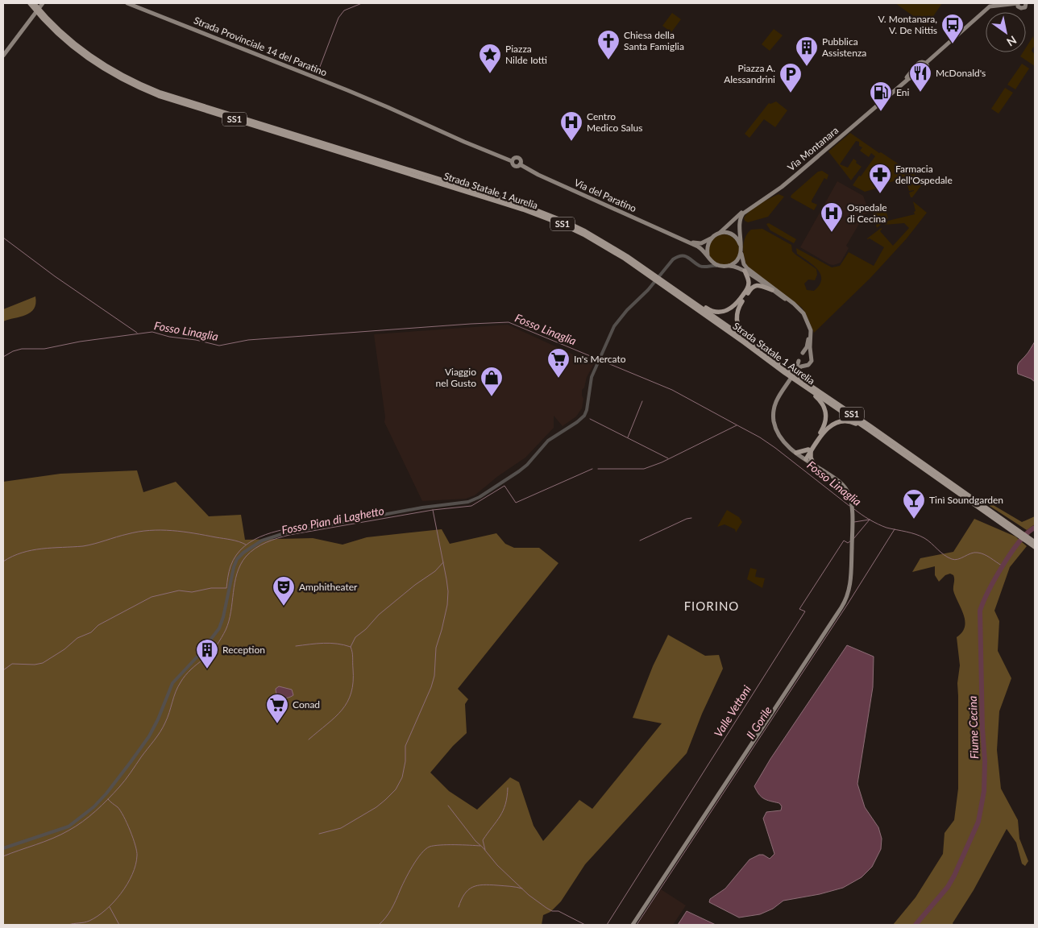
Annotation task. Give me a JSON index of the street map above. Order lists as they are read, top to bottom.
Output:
{
  "streets": {
    "highway": ["SS1", "Strada Statale 1 Aurelia"],
    "main road": ["Strada Provinciale 14 del Paratino", "Via Montanara", "Via del Paratino"]
  },
  "crossings": [
    ["Strada Provinciale 14 del Paratino", "Via del Paratino"]
  ],
  "districts": ["FIORINO"],
  "water": [
    "Fosso Linaglia",
    "Fosso Pian di Laghetto",
    "Valle Vettoni",
    "Il Gorile",
    "Fiume Cecina"
  ],
  "places": {
    "bus stop": ["V. Montanara, V. De Nittis"],
    "church": ["Chiesa della Santa Famiglia"],
    "building": ["Pubblica Assistenza", "Reception"],
    "place": ["Piazza Nilde Iotti"],
    "restaurant": ["McDonald's"],
    "parking": ["Piazza A. Alessandrini"],
    "fuel station": ["Eni"],
    "hospital": ["Centro Medico Salus", "Ospedale di Cecina"],
    "pharmacy": ["Farmacia dell'Ospedale"],
    "supermarket": ["In's Mercato", "Conad"],
    "shop": ["Viaggio nel Gusto"],
    "bar": ["Tinì Soundgarden"],
    "theatre": ["Amphitheater"]
  },
  "north": "bottom right"
}
